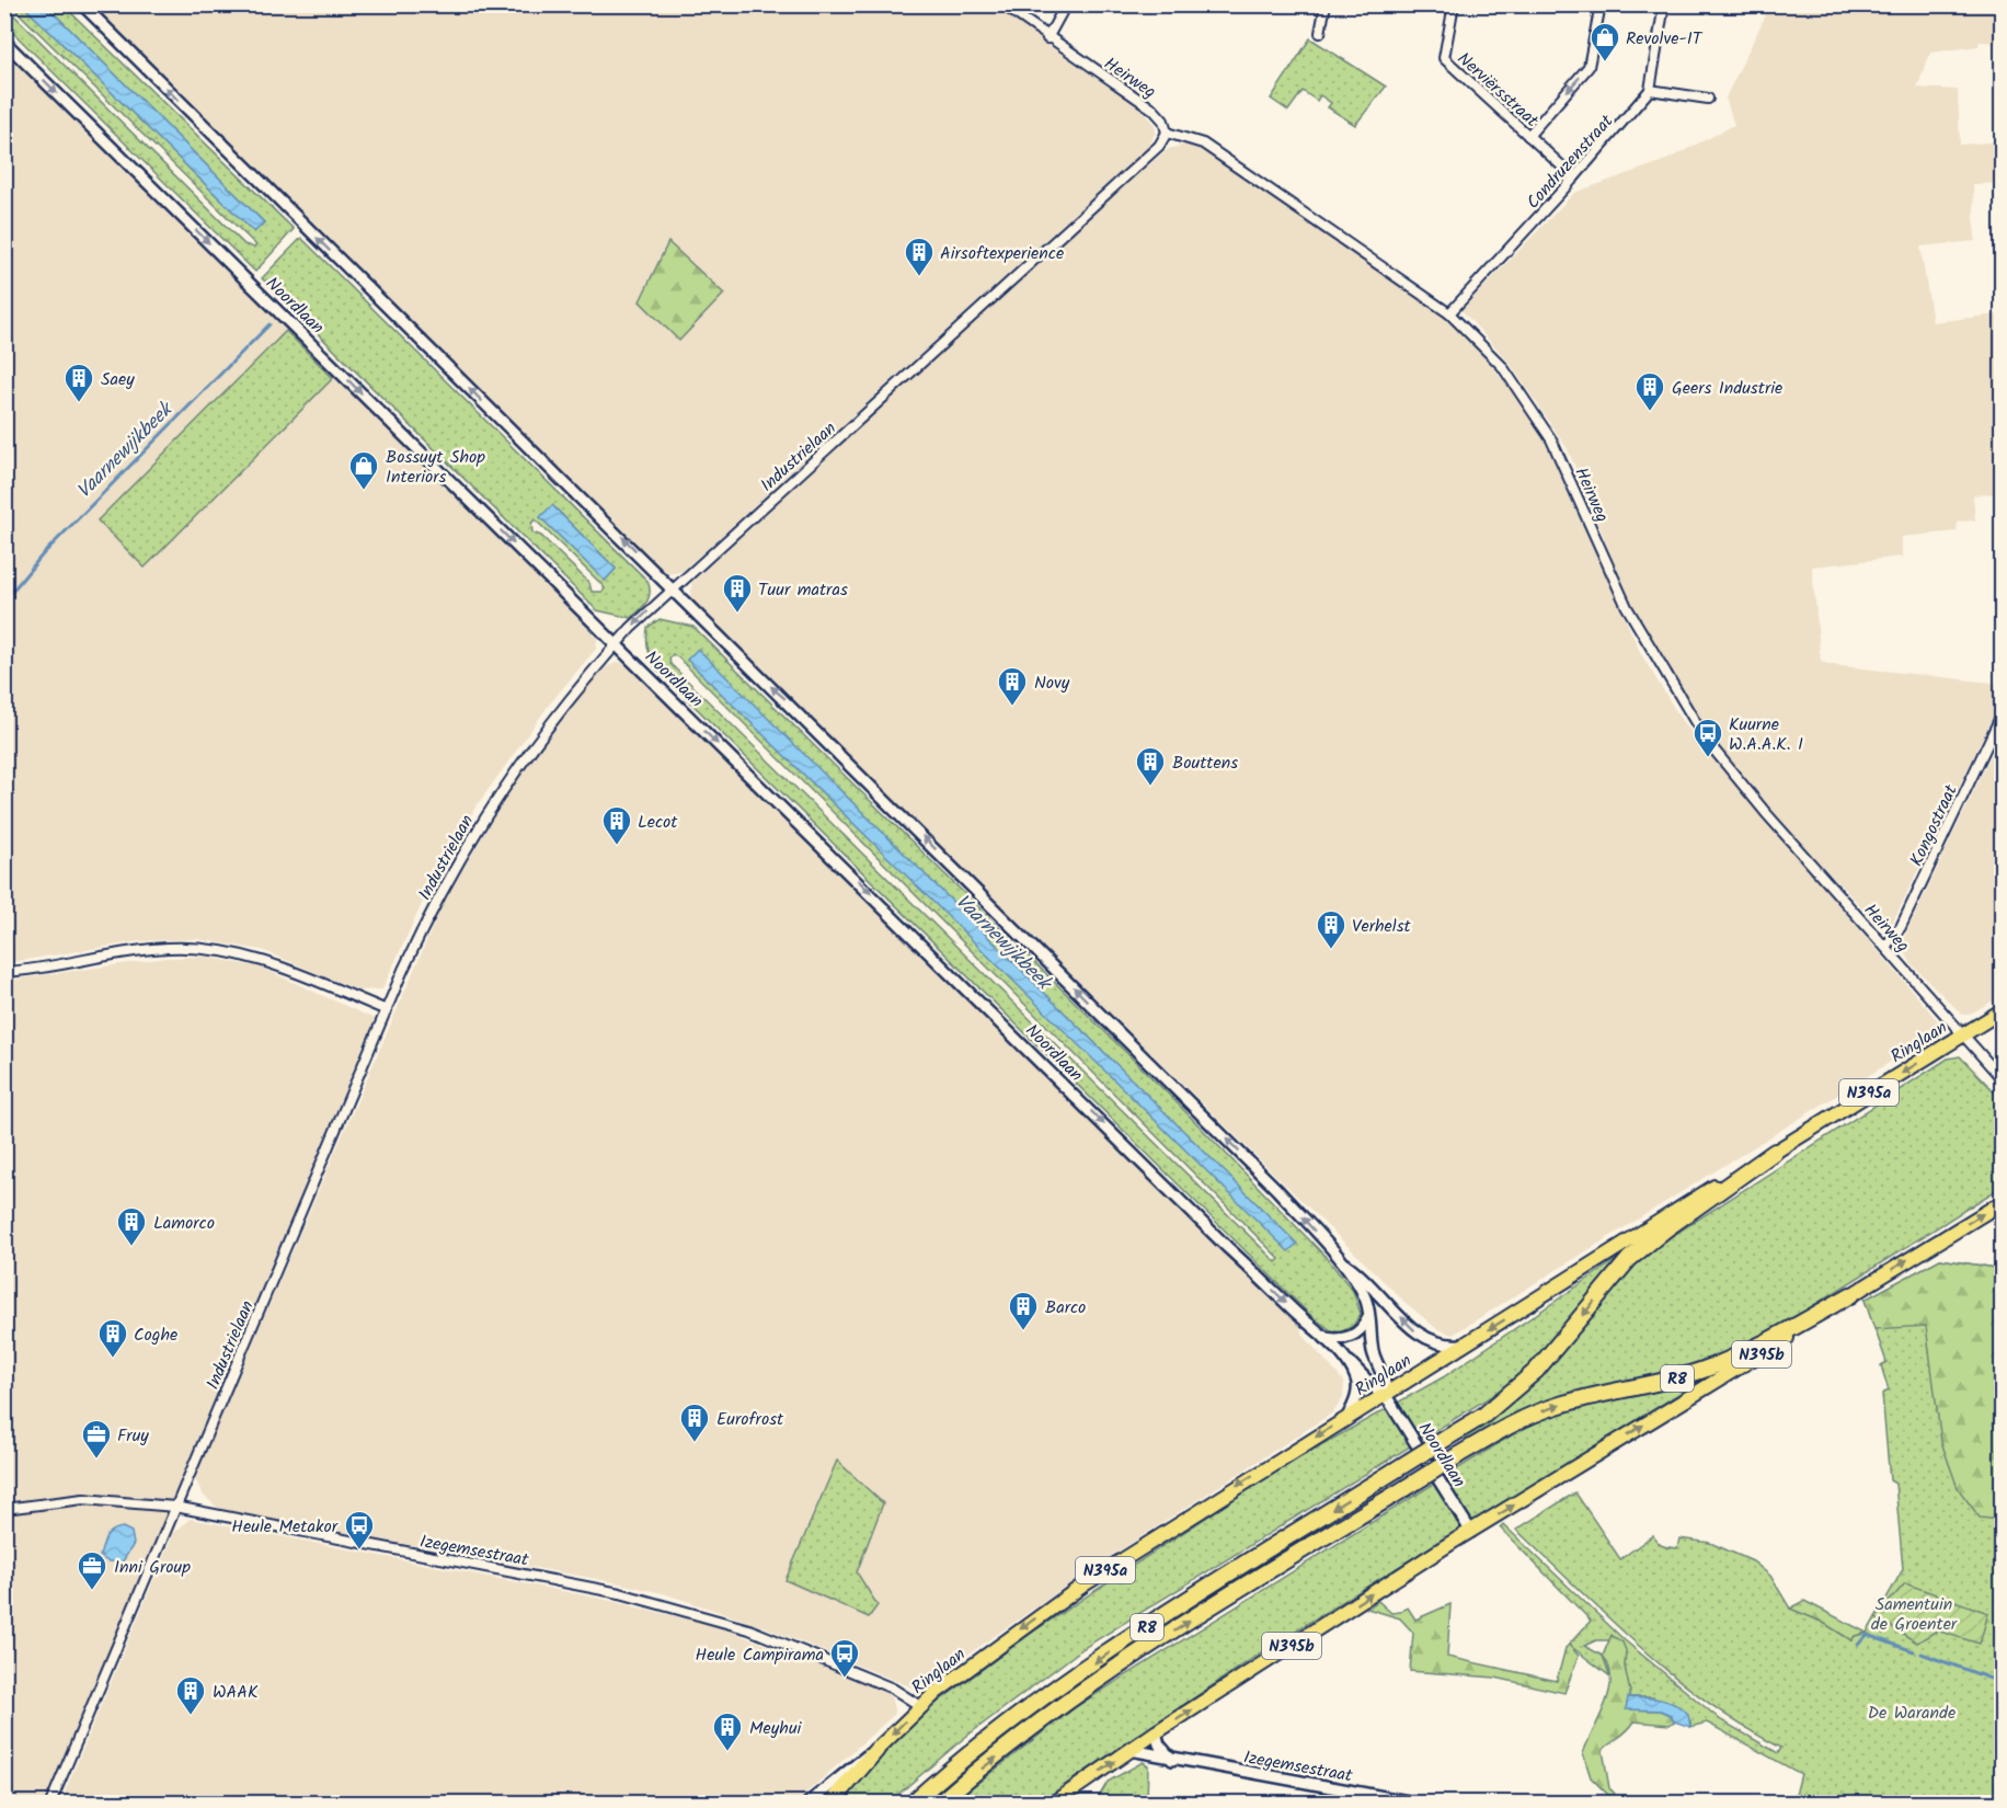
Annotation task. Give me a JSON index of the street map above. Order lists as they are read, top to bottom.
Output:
{
  "streets": {
    "highway": ["R8"],
    "main road": ["Ringlaan", "N395a", "N395b"],
    "street": [
      "Heirweg",
      "Nerviërsstraat",
      "Condruzenstraat",
      "Noordlaan",
      "Industrielaan",
      "Kongostraat",
      "Izegemsestraat"
    ]
  },
  "crossings": [
    ["Heirweg", "Condruzenstraat"],
    ["Heirweg", "Industrielaan"],
    ["Heirweg", "Kongostraat"],
    ["Heirweg", "Ringlaan"],
    ["Nerviërsstraat", "Condruzenstraat"],
    ["Noordlaan", "Industrielaan"],
    ["Noordlaan", "Ringlaan"],
    ["Noordlaan", "N395b"],
    ["Industrielaan", "Izegemsestraat"],
    ["Ringlaan", "R8"],
    ["Ringlaan", "Izegemsestraat"],
    ["N395b", "R8"],
    ["N395b", "Izegemsestraat"]
  ],
  "one_way": ["Ringlaan"],
  "water": ["Vaarnewijkbeek"],
  "parks": ["Samentuin de Groenter", "De Warande"],
  "places": {
    "shop": ["Revolve-IT", "Bossuyt Shop Interiors"],
    "building": [
      "Airsoftexperience",
      "Saey",
      "Geers Industrie",
      "Tuur matras",
      "Novy",
      "Bouttens",
      "Lecot",
      "Verhelst",
      "Lamorco",
      "Barco",
      "Coghe",
      "Eurofrost",
      "WAAK",
      "Meyhui"
    ],
    "bus stop": ["Kuurne W.A.A.K. I", "Heule Metakor", "Heule Campirama"],
    "office": ["Fruy", "Inni Group"]
  }
}
